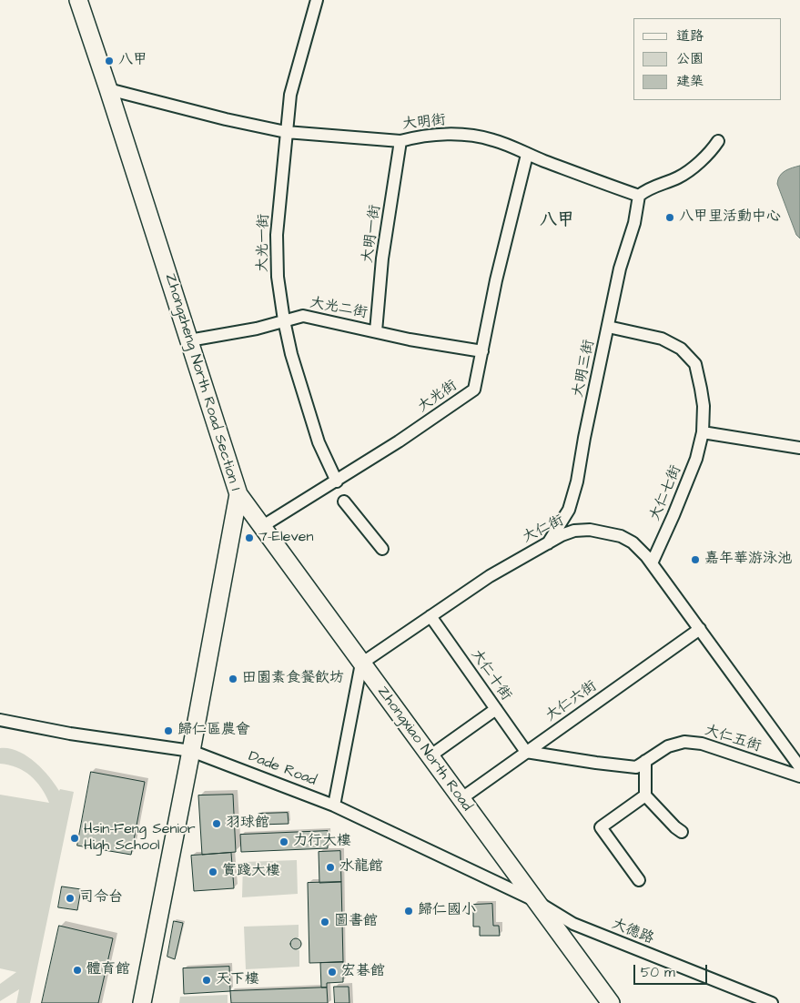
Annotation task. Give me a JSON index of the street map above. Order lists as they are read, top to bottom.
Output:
{
  "streets": {
    "main road": ["Zhongzheng North Road Section 1", "Zhongxiao North Road"],
    "street": [
      "大明街",
      "大明一街",
      "大光一街",
      "大光二街",
      "大明三街",
      "大光街",
      "大仁七街",
      "大仁街",
      "大仁十街",
      "大仁六街",
      "大仁五街",
      "Dade Road",
      "大德路"
    ]
  },
  "crossings": [
    ["大明街", "大明一街"],
    ["大明街", "大光一街"],
    ["大明街", "大明三街"],
    ["大明街", "Zhongzheng North Road Section 1"],
    ["大明街", "大光街"],
    ["大明一街", "大光二街"],
    ["大光一街", "大光二街"],
    ["大光一街", "大光街"],
    ["大光二街", "Zhongzheng North Road Section 1"],
    ["大光二街", "大光街"],
    ["大明三街", "大仁七街"],
    ["大明三街", "大仁街"],
    ["Zhongzheng North Road Section 1", "Zhongxiao North Road"],
    ["Zhongzheng North Road Section 1", "Dade Road"],
    ["大光街", "Zhongxiao North Road"],
    ["大仁七街", "大仁街"],
    ["大仁街", "大仁十街"],
    ["大仁街", "大仁六街"],
    ["大仁街", "Zhongxiao North Road"],
    ["大仁十街", "大仁六街"],
    ["大仁十街", "大仁五街"],
    ["大仁六街", "大仁五街"],
    ["大仁六街", "Zhongxiao North Road"],
    ["Zhongxiao North Road", "Dade Road"],
    ["Zhongxiao North Road", "大德路"],
    ["Dade Road", "大德路"]
  ],
  "districts": ["八甲"],
  "places": [
    "八甲",
    "八甲里活動中心",
    "7-Eleven",
    "嘉年華游泳池",
    "田園素食餐飲坊",
    "歸仁區農會",
    "羽球館",
    "Hsin-Feng Senior High School",
    "力行大樓",
    "水龍館",
    "實踐大樓",
    "司令台",
    "歸仁國小",
    "圖書館",
    "體育館",
    "宏碁館",
    "天下樓"
  ],
  "legend": ["道路", "公園", "建築"],
  "scale_bar": "50 m"
}
